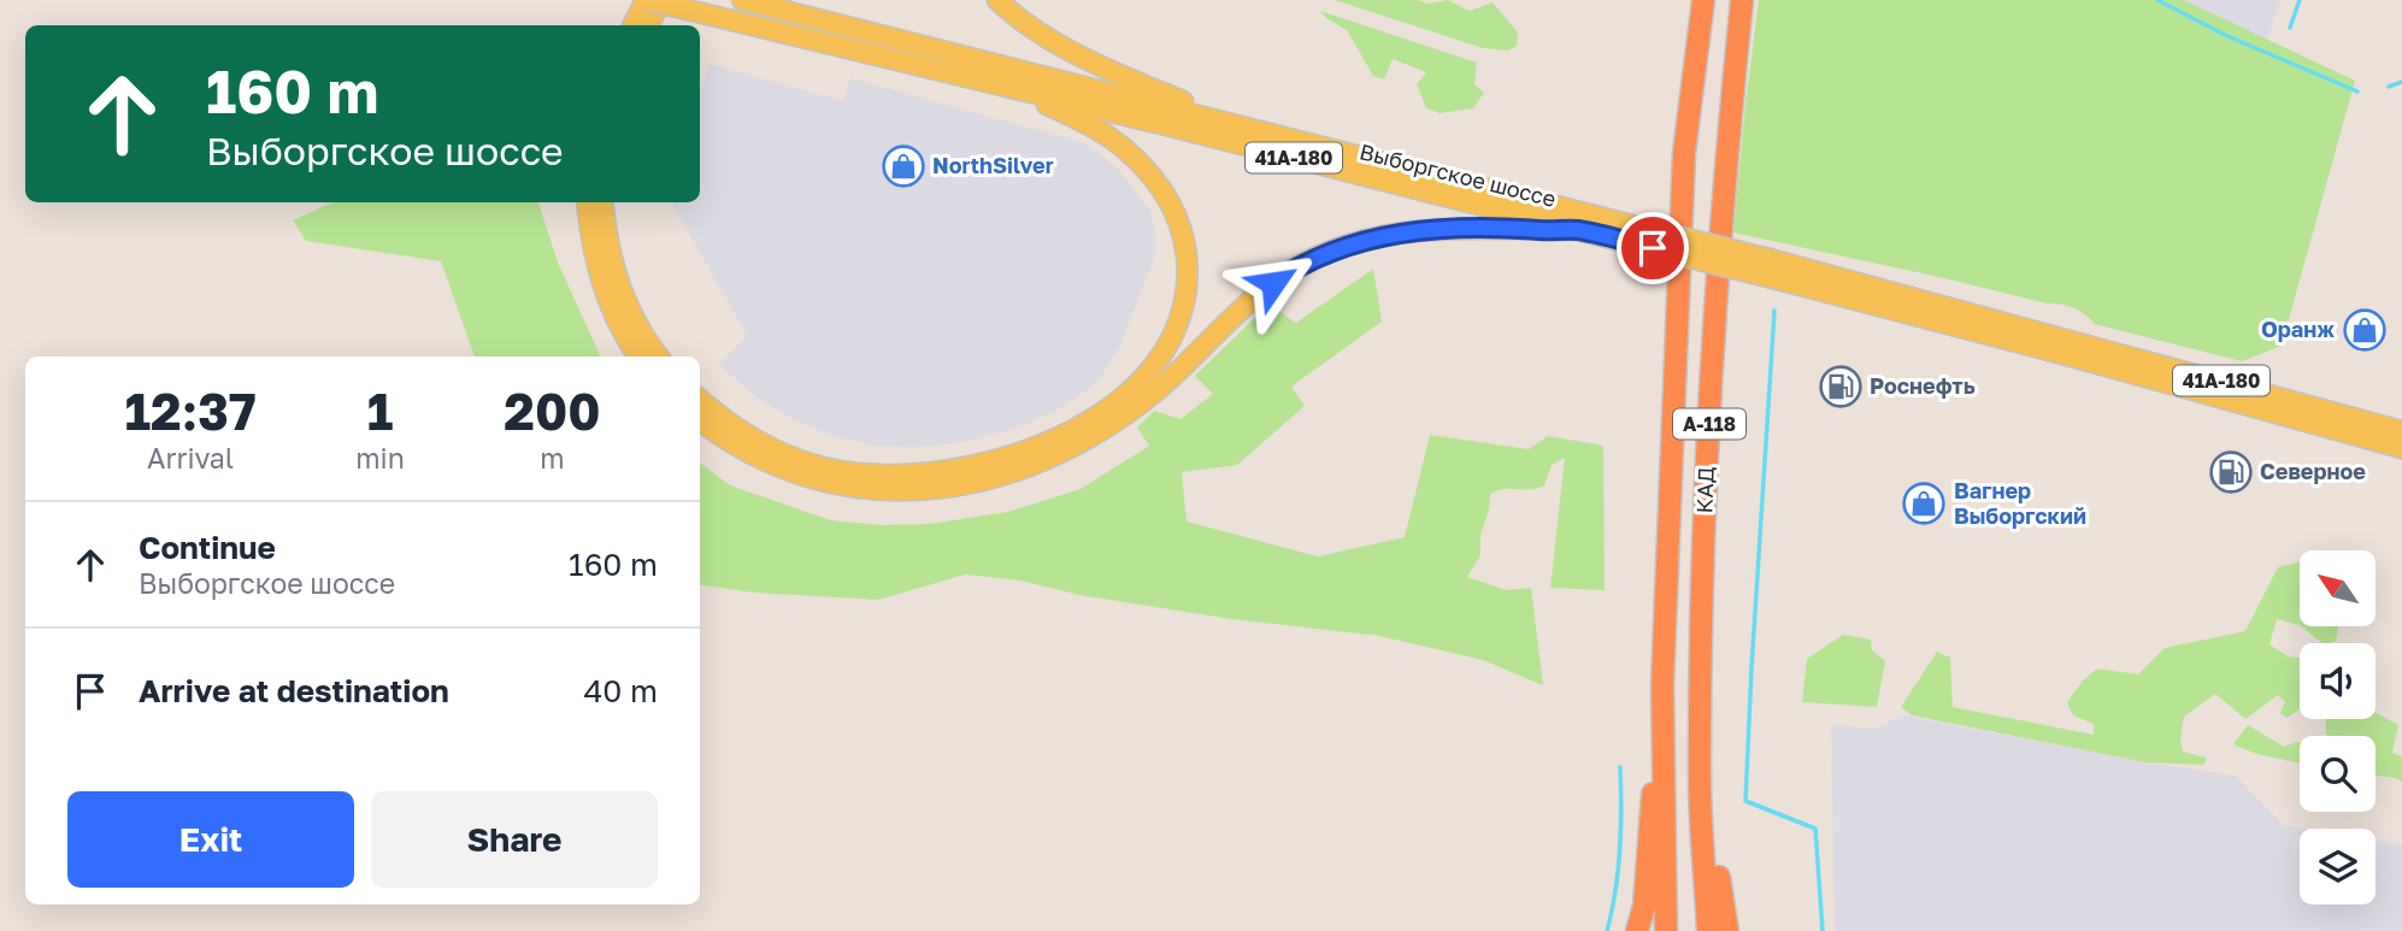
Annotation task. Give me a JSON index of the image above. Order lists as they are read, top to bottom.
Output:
{
  "streets": {
    "highway": ["А-118", "КАД"],
    "main road": ["41А-180", "Выборгское шоссе"]
  },
  "places": {
    "shop": ["NorthSilver", "Оранж", "Вагнер Выборгский"],
    "fuel station": ["Роснефть", "Северное"]
  },
  "north": "top left",
  "page": {
    "turn": ["160 m", "Выборгское шоссе"],
    "eta": [
      "12:37",
      "Arrival",
      "1",
      "min",
      "200",
      "m"
    ],
    "list": [
      {
        "name": "Continue",
        "note": "Выборгское шоссе",
        "value": "160 m"
      },
      {
        "name": "Arrive at destination",
        "value": "40 m"
      }
    ],
    "buttons": ["Exit", "Share"]
  }
}
